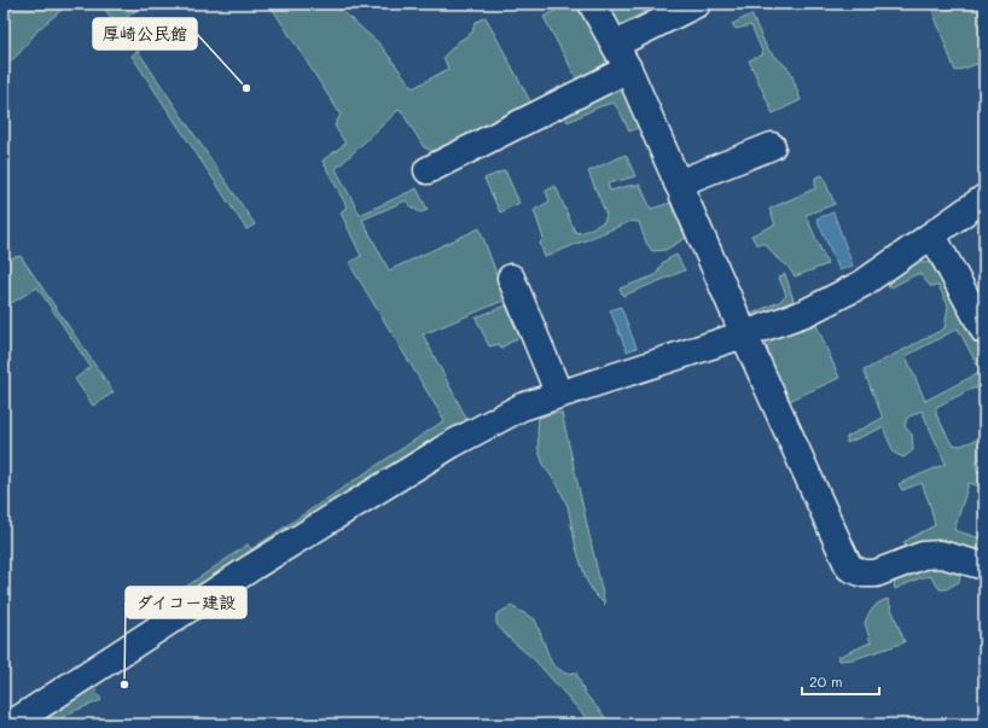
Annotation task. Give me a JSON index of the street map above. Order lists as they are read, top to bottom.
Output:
{
  "places": ["厚崎公民館", "ダイコー建設"],
  "scale_bar": "20 m"
}
